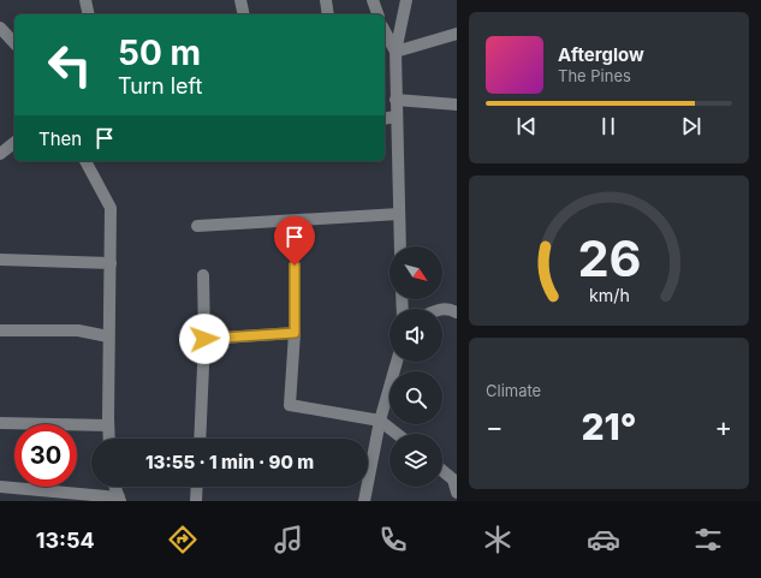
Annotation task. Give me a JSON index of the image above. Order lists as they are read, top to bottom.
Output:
{
  "north": "bottom right",
  "page": {
    "turn": ["50 m", "Turn left"],
    "song": ["Afterglow", "The Pines"],
    "then": "Then",
    "tile": "Climate",
    "heat": ["−", "21°", "+"],
    "limit": "30",
    "trip": "13:55 · 1 min · 90 m",
    "tabs": "13:54",
    "gauge": ["26", "km/h"]
  }
}
